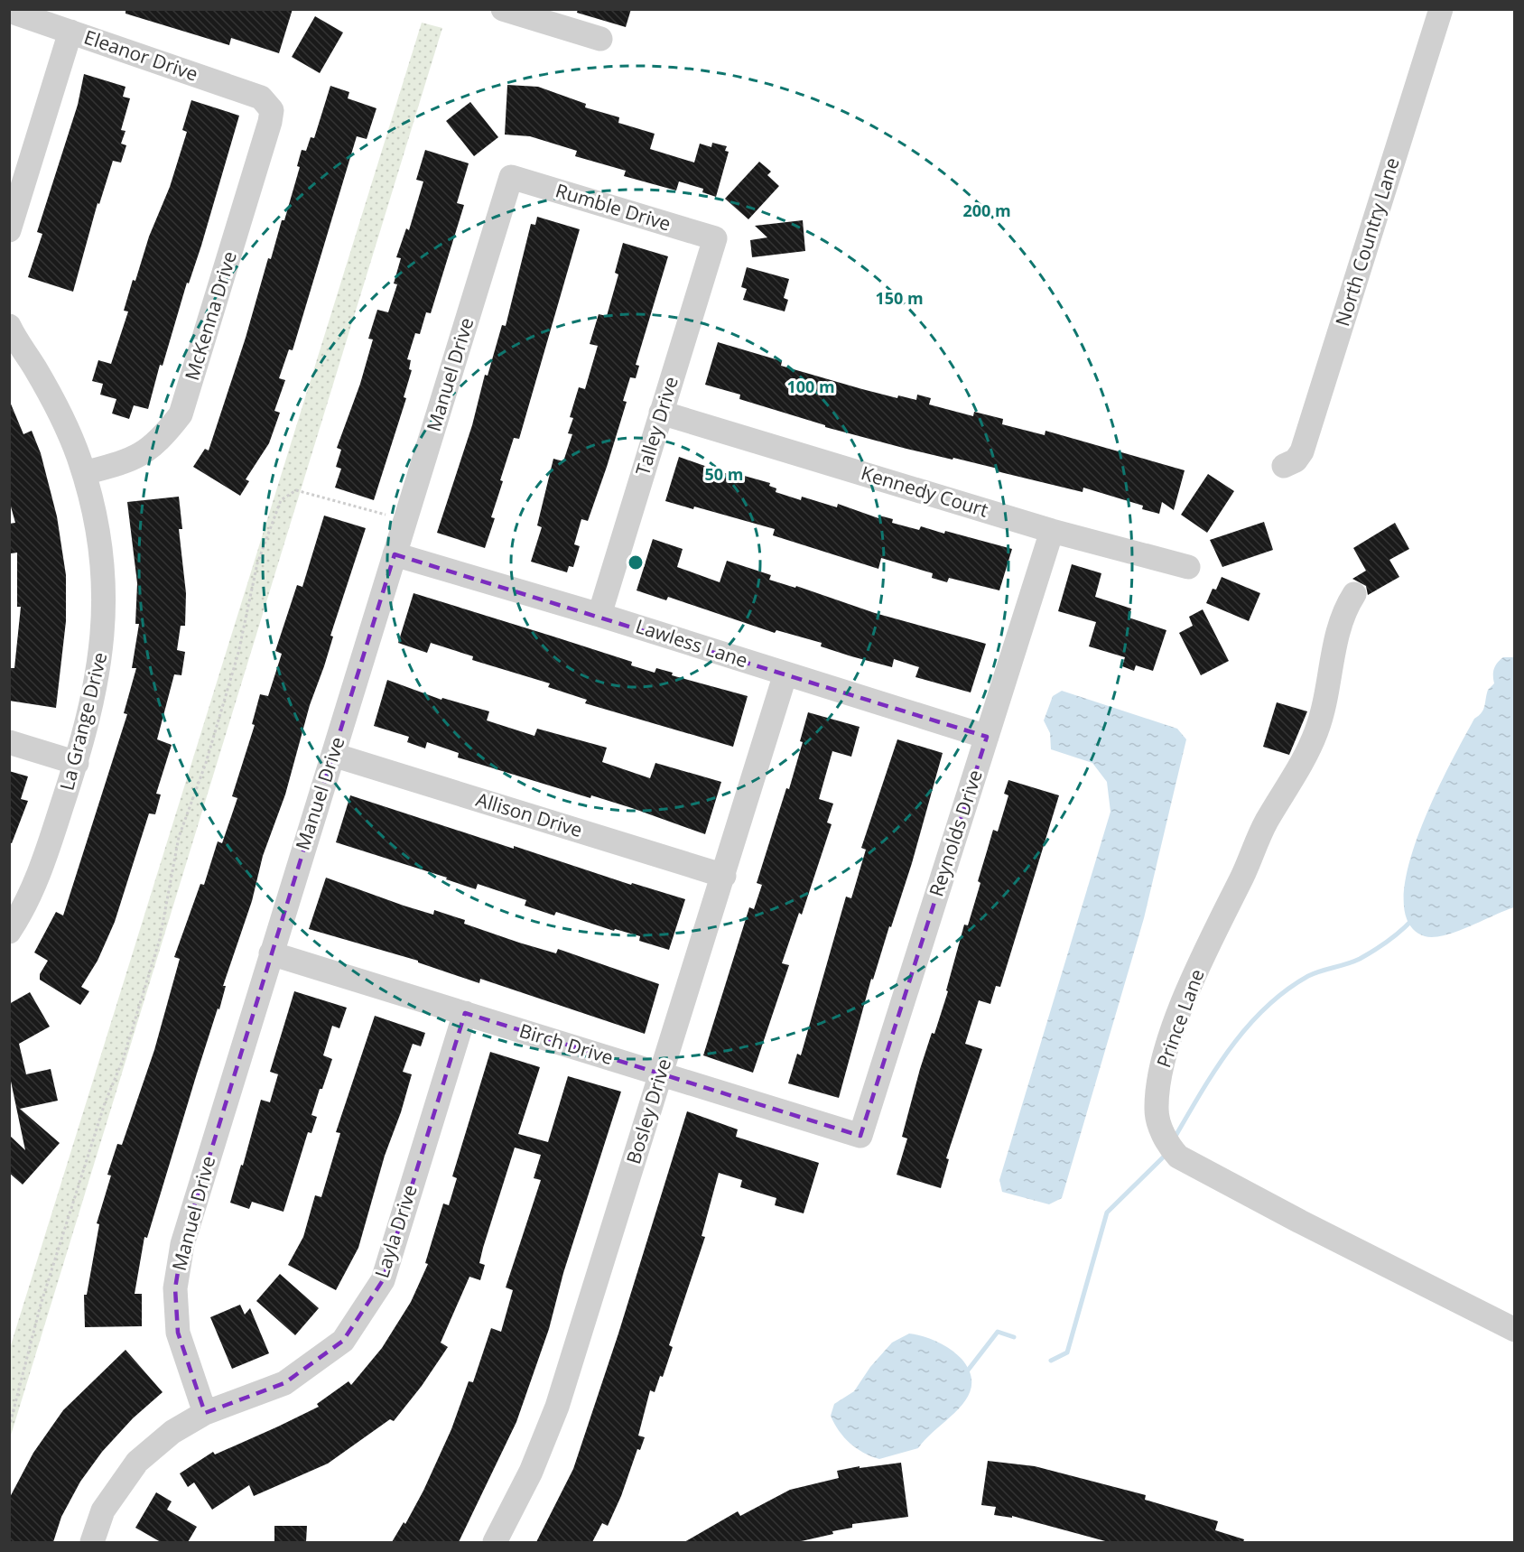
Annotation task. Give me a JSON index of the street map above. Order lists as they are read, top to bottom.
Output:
{
  "streets": {
    "street": [
      "Eleanor Drive",
      "Rumble Drive",
      "North Country Lane",
      "McKenna Drive",
      "Manuel Drive",
      "Talley Drive",
      "Kennedy Court",
      "Lawless Lane",
      "La Grange Drive",
      "Allison Drive",
      "Reynolds Drive",
      "Prince Lane",
      "Birch Drive",
      "Bosley Drive",
      "Layla Drive"
    ]
  },
  "crossings": [
    ["Eleanor Drive", "McKenna Drive"],
    ["Rumble Drive", "Manuel Drive"],
    ["Rumble Drive", "Talley Drive"],
    ["McKenna Drive", "La Grange Drive"],
    ["Manuel Drive", "Lawless Lane"],
    ["Manuel Drive", "Allison Drive"],
    ["Manuel Drive", "Birch Drive"],
    ["Manuel Drive", "Layla Drive"],
    ["Talley Drive", "Kennedy Court"],
    ["Talley Drive", "Lawless Lane"],
    ["Kennedy Court", "Reynolds Drive"],
    ["Lawless Lane", "Reynolds Drive"],
    ["Lawless Lane", "Bosley Drive"],
    ["Allison Drive", "Bosley Drive"],
    ["Reynolds Drive", "Birch Drive"],
    ["Birch Drive", "Bosley Drive"],
    ["Birch Drive", "Layla Drive"]
  ],
  "rings": [
    "200 m",
    "150 m",
    "100 m",
    "50 m"
  ]
}
